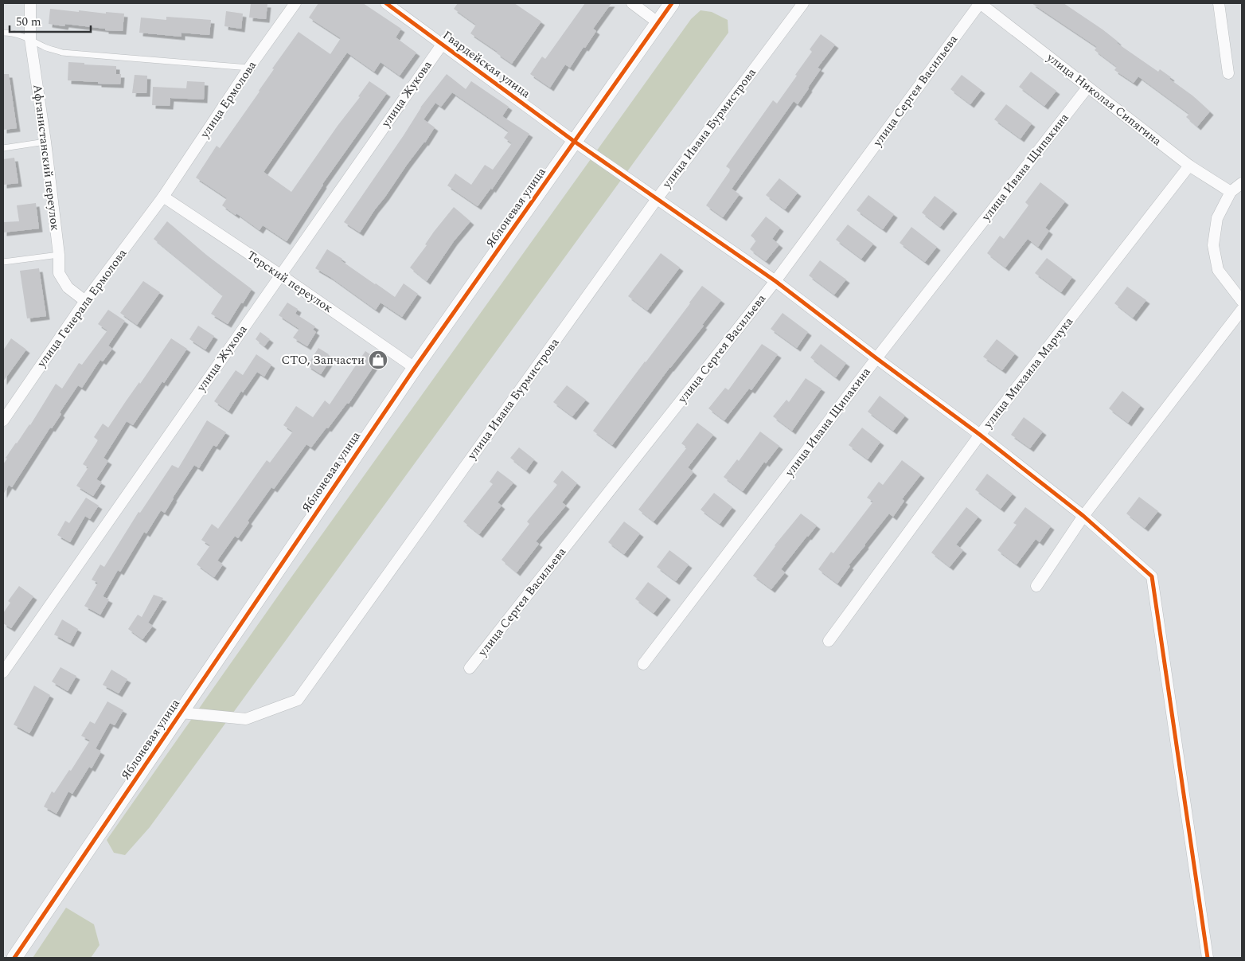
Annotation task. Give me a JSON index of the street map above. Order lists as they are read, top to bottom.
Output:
{
  "streets": {
    "street": [
      "Гвардейская улица",
      "улица Сергея Васильева",
      "улица Жукова",
      "улица Ермолова",
      "улица Николая Сипягина",
      "улица Ивана Бурмистрова",
      "Афганистанский переулок",
      "улица Ивана Щипакина",
      "Яблоневая улица",
      "Терский переулок",
      "улица Генерала Ермолова",
      "улица Михаила Марчука"
    ]
  },
  "crossings": [
    ["Гвардейская улица", "улица Сергея Васильева"],
    ["Гвардейская улица", "улица Жукова"],
    ["Гвардейская улица", "улица Ивана Бурмистрова"],
    ["Гвардейская улица", "улица Ивана Щипакина"],
    ["Гвардейская улица", "Яблоневая улица"],
    ["Гвардейская улица", "улица Михаила Марчука"],
    ["улица Сергея Васильева", "улица Николая Сипягина"],
    ["улица Жукова", "Терский переулок"],
    ["улица Ермолова", "Терский переулок"],
    ["улица Ермолова", "улица Генерала Ермолова"],
    ["улица Николая Сипягина", "улица Ивана Щипакина"],
    ["улица Николая Сипягина", "улица Михаила Марчука"],
    ["улица Ивана Бурмистрова", "Яблоневая улица"],
    ["Афганистанский переулок", "улица Генерала Ермолова"],
    ["Яблоневая улица", "Терский переулок"],
    ["Терский переулок", "улица Генерала Ермолова"]
  ],
  "places": {
    "shop": ["СТО, Запчасти"]
  },
  "scale_bar": "50 m"
}
